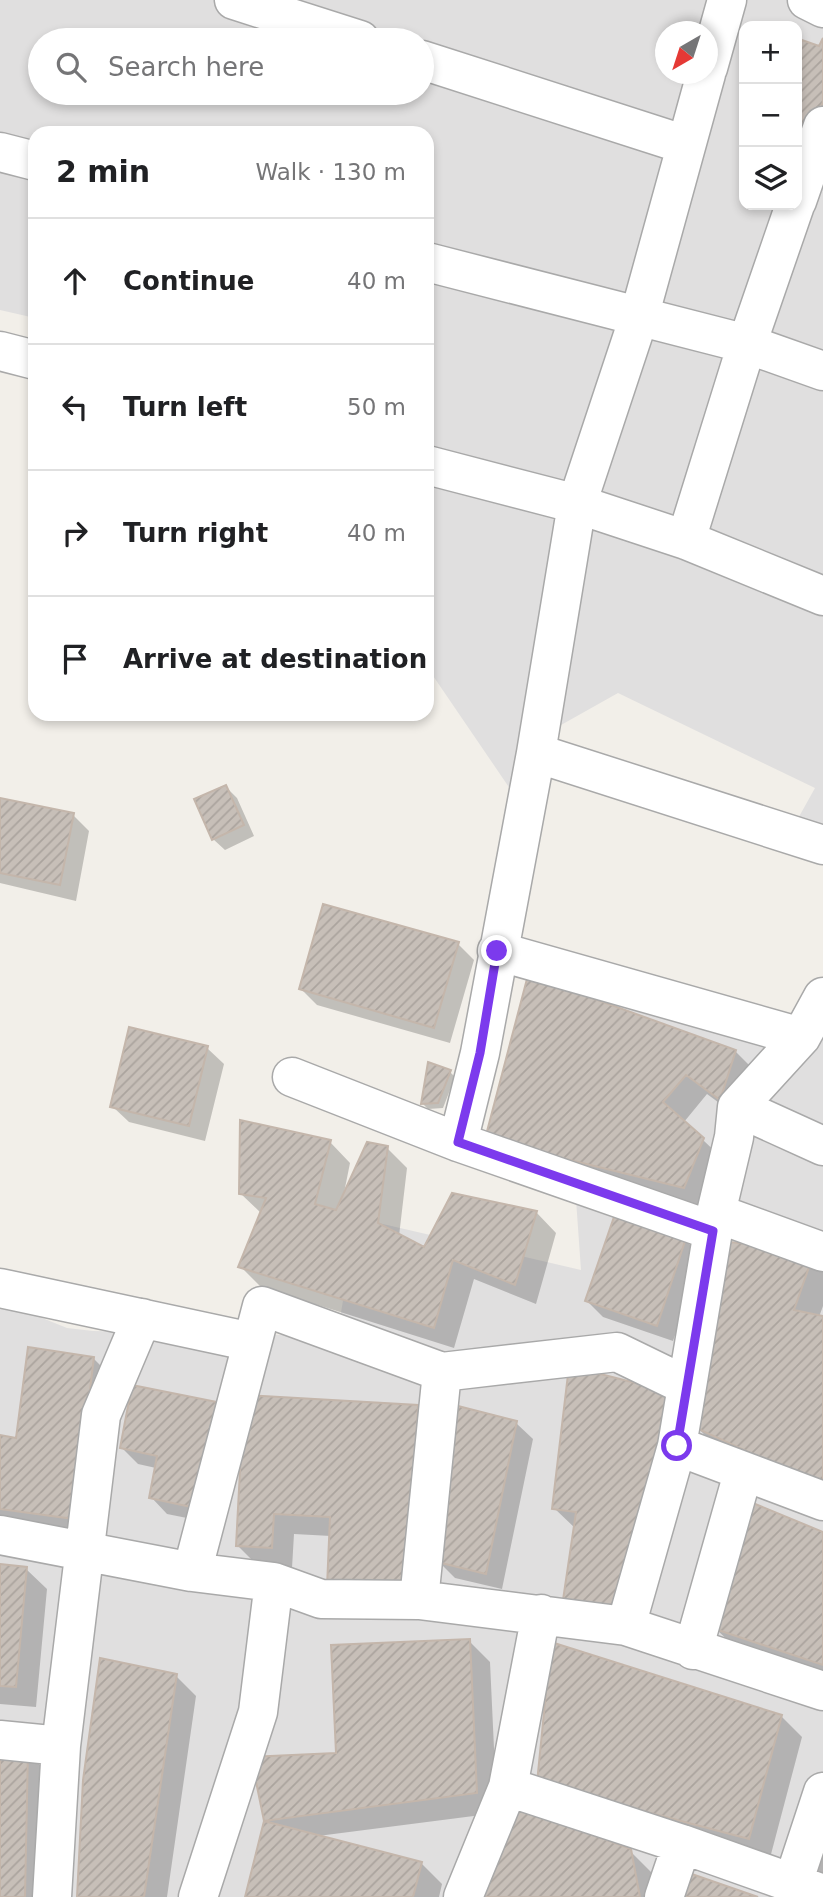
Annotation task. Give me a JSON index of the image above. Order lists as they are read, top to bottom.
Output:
{
  "north": "bottom left",
  "page": {
    "map_buttons": ["+", "−"],
    "search": "Search here",
    "heading": ["2 min", "Walk · 130 m"],
    "list": [
      ["Continue", "40 m"],
      ["Turn left", "50 m"],
      ["Turn right", "40 m"],
      "Arrive at destination"
    ]
  }
}
